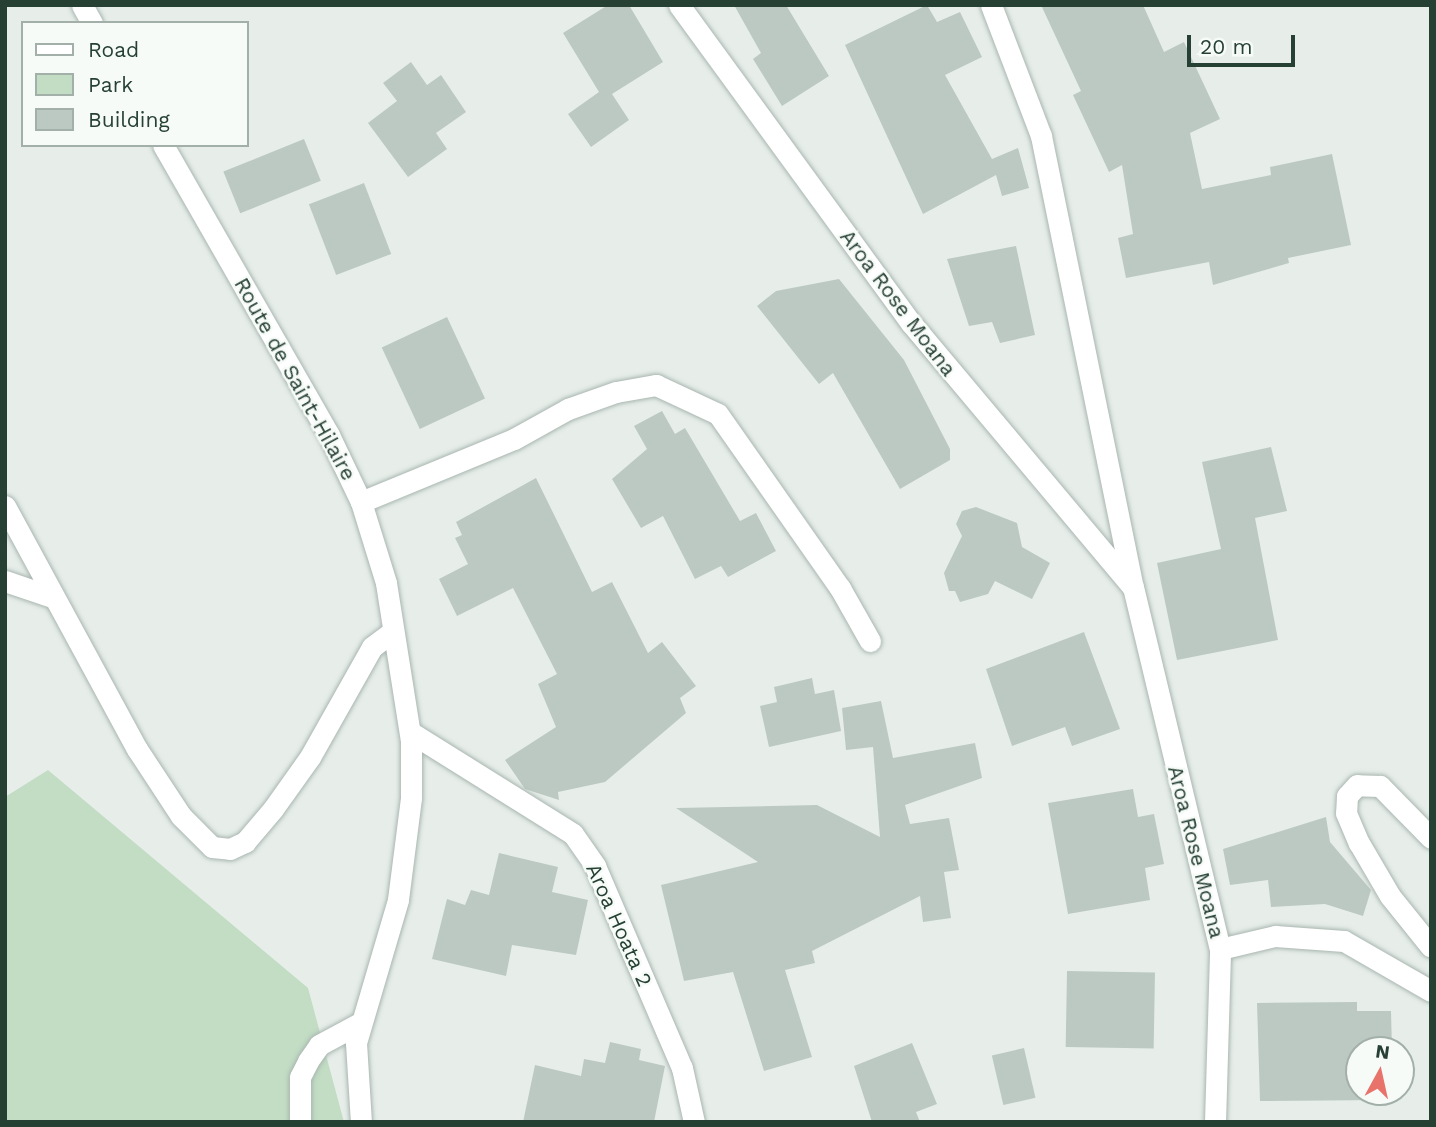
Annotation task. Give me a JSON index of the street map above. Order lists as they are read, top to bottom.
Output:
{
  "streets": {
    "street": ["Aroa Rose Moana", "Route de Saint-Hilaire", "Aroa Hoata 2"]
  },
  "crossings": [
    ["Route de Saint-Hilaire", "Aroa Hoata 2"]
  ],
  "legend": ["Road", "Park", "Building"],
  "scale_bar": "20 m",
  "north": "top"
}
